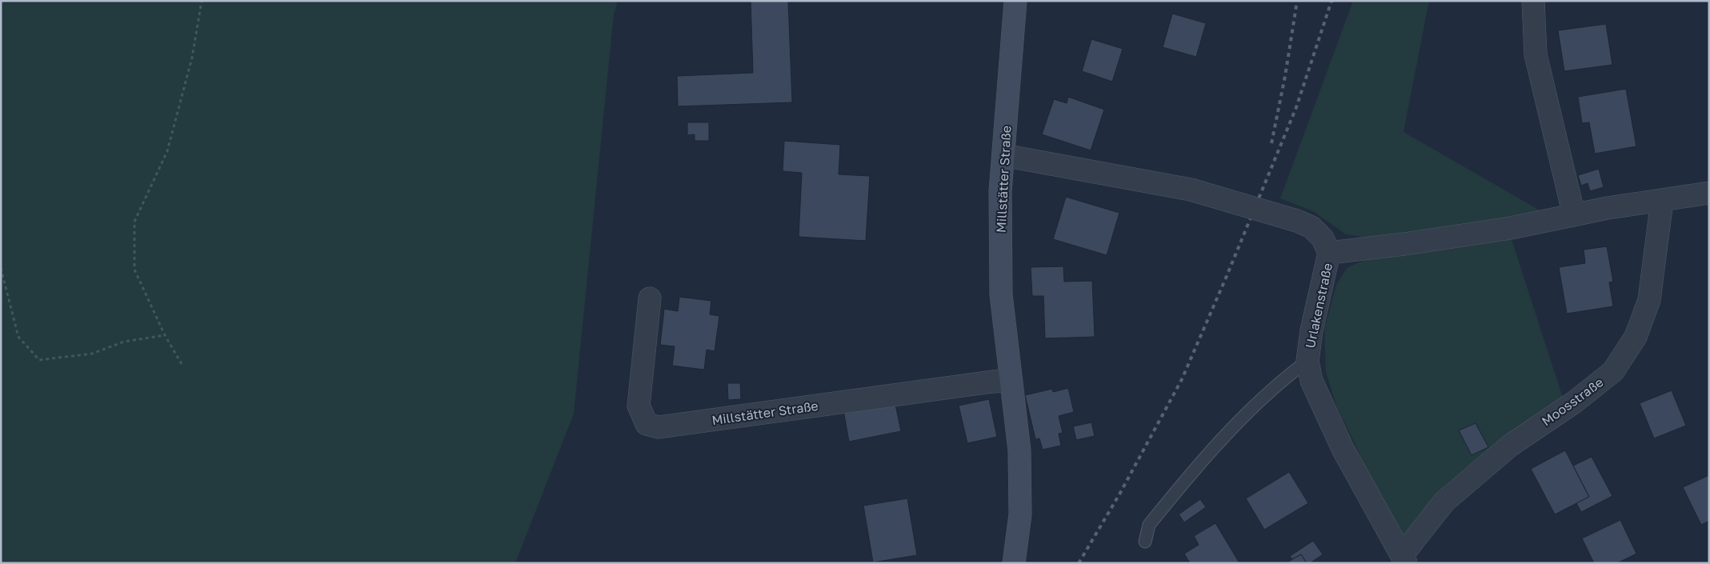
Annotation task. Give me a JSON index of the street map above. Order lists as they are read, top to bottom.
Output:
{
  "streets": {
    "street": ["Millstätter Straße", "Urlakenstraße", "Moosstraße"]
  },
  "crossings": [
    ["Millstätter Straße", "Urlakenstraße"],
    ["Urlakenstraße", "Moosstraße"]
  ]
}
